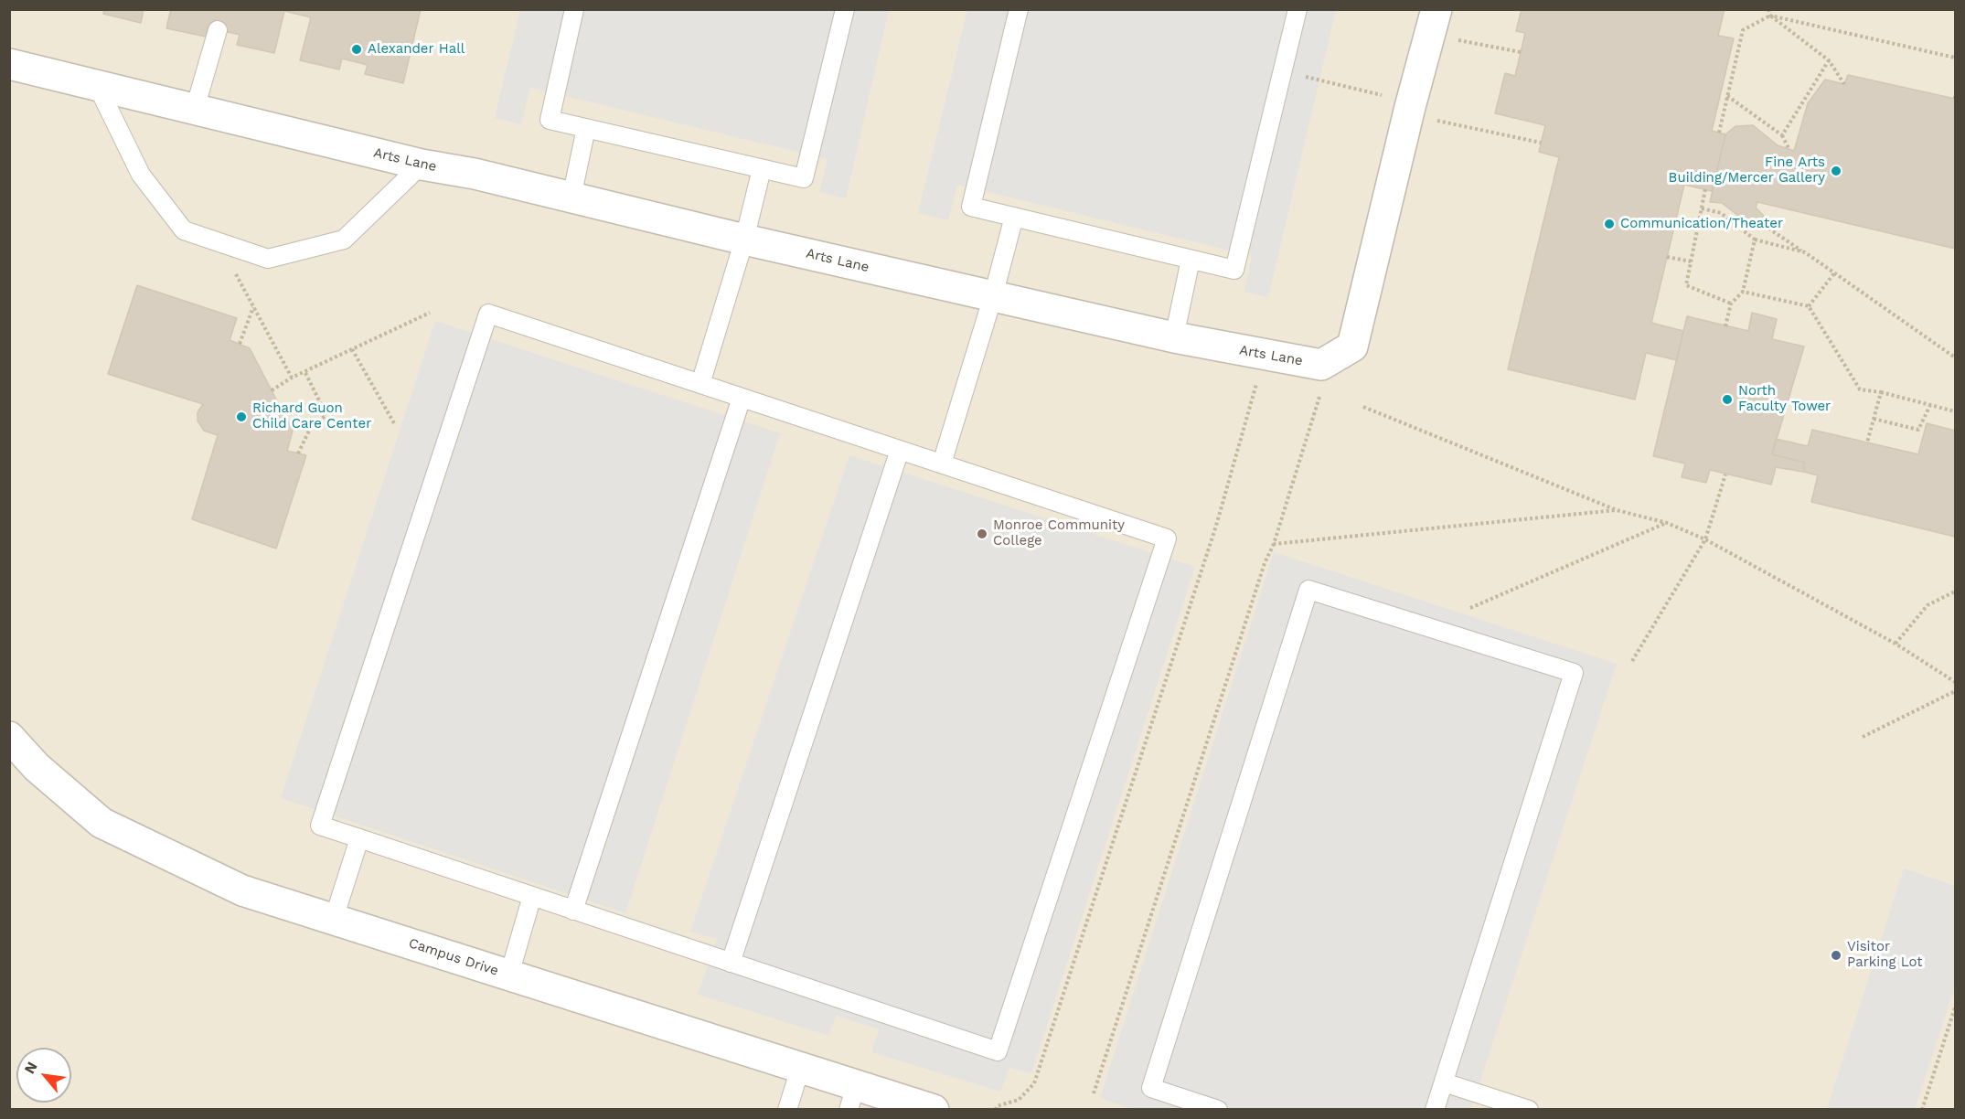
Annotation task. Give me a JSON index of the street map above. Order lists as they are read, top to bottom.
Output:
{
  "streets": {
    "street": ["Arts Lane", "Campus Drive"]
  },
  "places": [
    "Alexander Hall",
    "Fine Arts Building/Mercer Gallery",
    "Communication/Theater",
    "North Faculty Tower",
    "Richard Guon Child Care Center",
    "Monroe Community College",
    "Visitor Parking Lot"
  ],
  "north": "top left"
}
